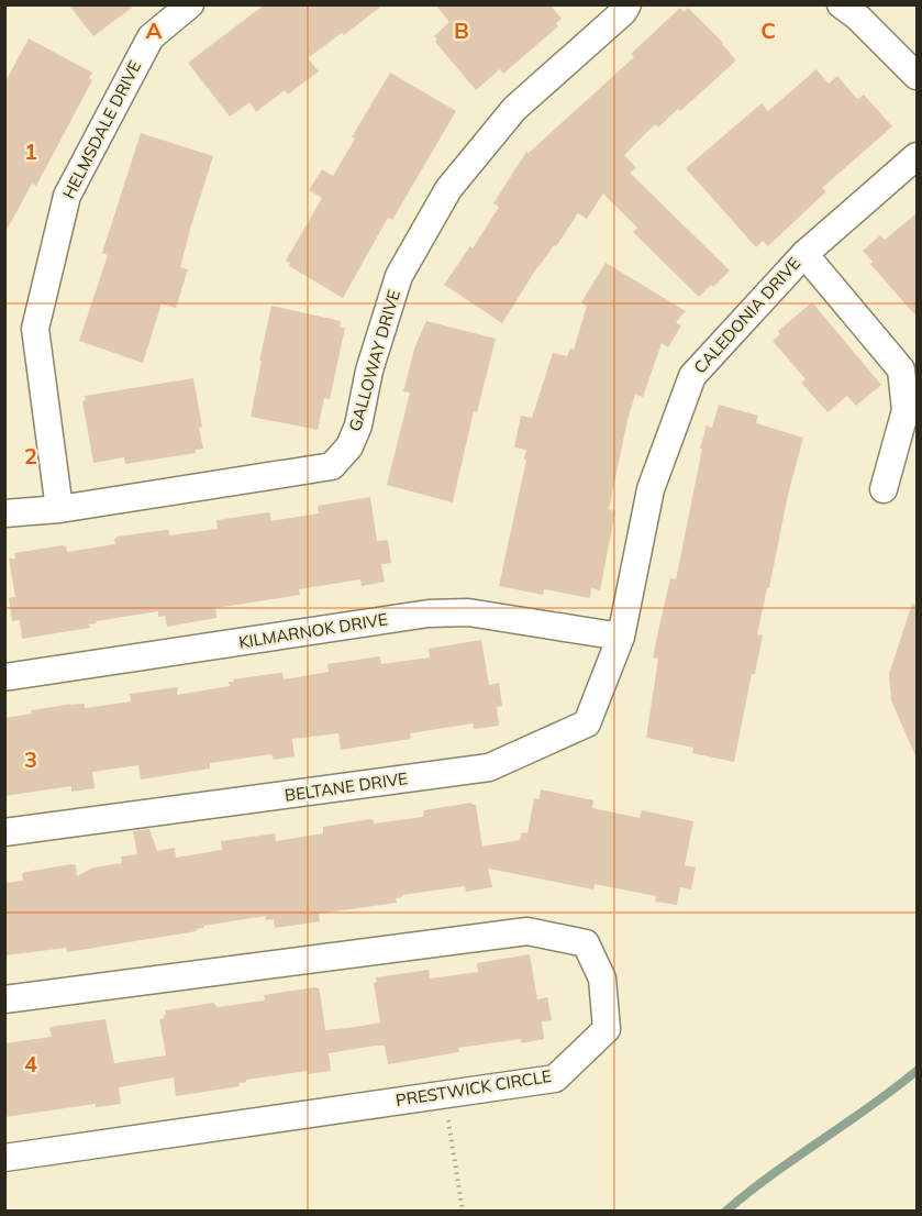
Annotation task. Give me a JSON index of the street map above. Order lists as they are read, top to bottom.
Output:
{
  "streets": {
    "street": [
      "HELMSDALE DRIVE",
      "CALEDONIA DRIVE",
      "GALLOWAY DRIVE",
      "KILMARNOK DRIVE",
      "BELTANE DRIVE",
      "PRESTWICK CIRCLE"
    ]
  },
  "crossings": [
    ["HELMSDALE DRIVE", "GALLOWAY DRIVE"],
    ["CALEDONIA DRIVE", "KILMARNOK DRIVE"],
    ["CALEDONIA DRIVE", "BELTANE DRIVE"],
    ["KILMARNOK DRIVE", "BELTANE DRIVE"]
  ],
  "grid": {
    "columns": ["A", "B", "C"],
    "rows": [
      "1",
      "2",
      "3",
      "4"
    ]
  }
}
